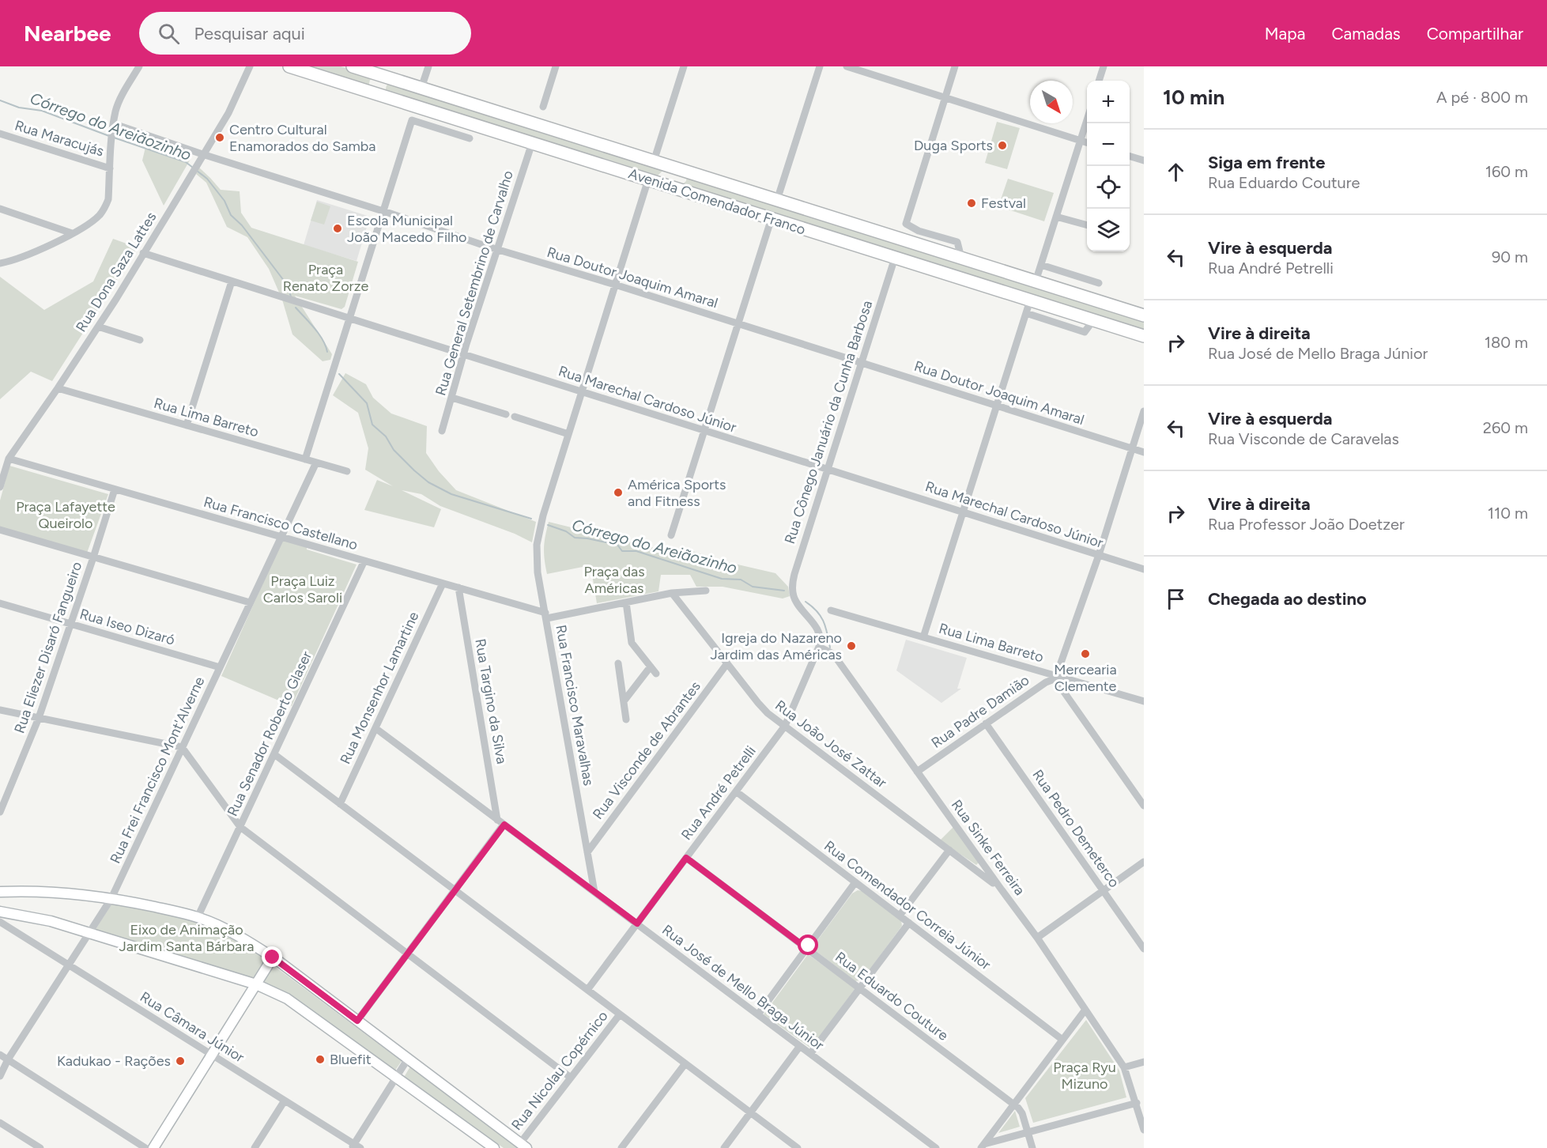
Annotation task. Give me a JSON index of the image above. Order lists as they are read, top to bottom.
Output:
{
  "streets": {
    "highway": ["Avenida Comendador Franco"],
    "street": [
      "Rua Maracujás",
      "Rua Dona Saza Lattes",
      "Rua Doutor Joaquim Amaral",
      "Rua General Setembrino de Carvalho",
      "Rua Marechal Cardoso Júnior",
      "Rua Lima Barreto",
      "Rua Cônego Januário da Cunha Barbosa",
      "Rua Francisco Castellano",
      "Rua Iseo Dizaró",
      "Rua Eliezer Disaró Fangueiro",
      "Rua Monsenhor Lamartine",
      "Rua Targino da Silva",
      "Rua Francisco Maravalhas",
      "Rua Padre Damião",
      "Rua Senador Roberto Glaser",
      "Rua João José Zattar",
      "Rua Visconde de Abrantes",
      "Rua Frei Francisco Mont'Alverne",
      "Rua André Petrelli",
      "Rua Pedro Demeterco",
      "Rua Sinke Ferreira",
      "Rua Comendador Correia Júnior",
      "Rua José de Mello Braga Júnior",
      "Rua Eduardo Couture",
      "Rua Câmara Júnior",
      "Rua Nicolau Copérnico"
    ]
  },
  "crossings": [
    ["Avenida Comendador Franco", "Rua General Setembrino de Carvalho"],
    ["Avenida Comendador Franco", "Rua Cônego Januário da Cunha Barbosa"],
    ["Avenida Comendador Franco", "Rua Francisco Maravalhas"],
    ["Rua Dona Saza Lattes", "Rua Doutor Joaquim Amaral"],
    ["Rua Dona Saza Lattes", "Rua Marechal Cardoso Júnior"],
    ["Rua Dona Saza Lattes", "Rua Lima Barreto"],
    ["Rua Dona Saza Lattes", "Rua Francisco Castellano"],
    ["Rua Doutor Joaquim Amaral", "Rua General Setembrino de Carvalho"],
    ["Rua Doutor Joaquim Amaral", "Rua Cônego Januário da Cunha Barbosa"],
    ["Rua Doutor Joaquim Amaral", "Rua Francisco Maravalhas"],
    ["Rua General Setembrino de Carvalho", "Rua Marechal Cardoso Júnior"],
    ["Rua Marechal Cardoso Júnior", "Rua Cônego Januário da Cunha Barbosa"],
    ["Rua Marechal Cardoso Júnior", "Rua Francisco Maravalhas"],
    ["Rua Lima Barreto", "Rua Padre Damião"],
    ["Rua Lima Barreto", "Rua Frei Francisco Mont'Alverne"],
    ["Rua Cônego Januário da Cunha Barbosa", "Rua André Petrelli"],
    ["Rua Cônego Januário da Cunha Barbosa", "Rua Sinke Ferreira"],
    ["Rua Francisco Castellano", "Rua Eliezer Disaró Fangueiro"],
    ["Rua Francisco Castellano", "Rua Monsenhor Lamartine"],
    ["Rua Francisco Castellano", "Rua Targino da Silva"],
    ["Rua Francisco Castellano", "Rua Francisco Maravalhas"],
    ["Rua Francisco Castellano", "Rua Senador Roberto Glaser"],
    ["Rua Francisco Castellano", "Rua João José Zattar"],
    ["Rua Francisco Castellano", "Rua Frei Francisco Mont'Alverne"],
    ["Rua Iseo Dizaró", "Rua Eliezer Disaró Fangueiro"],
    ["Rua Iseo Dizaró", "Rua Frei Francisco Mont'Alverne"],
    ["Rua Monsenhor Lamartine", "Rua José de Mello Braga Júnior"],
    ["Rua Targino da Silva", "Rua José de Mello Braga Júnior"],
    ["Rua Francisco Maravalhas", "Rua Visconde de Abrantes"],
    ["Rua Francisco Maravalhas", "Rua José de Mello Braga Júnior"],
    ["Rua Padre Damião", "Rua Pedro Demeterco"],
    ["Rua Padre Damião", "Rua Sinke Ferreira"],
    ["Rua João José Zattar", "Rua Visconde de Abrantes"],
    ["Rua João José Zattar", "Rua André Petrelli"],
    ["Rua João José Zattar", "Rua Sinke Ferreira"],
    ["Rua Frei Francisco Mont'Alverne", "Rua Câmara Júnior"],
    ["Rua André Petrelli", "Rua Sinke Ferreira"],
    ["Rua André Petrelli", "Rua Comendador Correia Júnior"],
    ["Rua André Petrelli", "Rua José de Mello Braga Júnior"],
    ["Rua André Petrelli", "Rua Eduardo Couture"]
  ],
  "water": ["Córrego do Areiãozinho"],
  "parks": [
    "Praça Renato Zorze",
    "Praça Lafayette Queirolo",
    "Praça das Américas",
    "Praça Luiz Carlos Saroli",
    "Eixo de Animação Jardim Santa Bárbara",
    "Praça Ryu Mizuno"
  ],
  "places": [
    "Centro Cultural Enamorados do Samba",
    "Duga Sports",
    "Festval",
    "Escola Municipal João Macedo Filho",
    "América Sports and Fitness",
    "Igreja do Nazareno Jardim das Américas",
    "Mercearia Clemente",
    "Bluefit",
    "Kadukao - Rações"
  ],
  "north": "bottom right",
  "page": {
    "header": "Nearbee",
    "search": "Pesquisar aqui",
    "nav": ["Mapa", "Camadas", "Compartilhar"],
    "heading": ["10 min", "A pé · 800 m"],
    "map_buttons": ["+", "−"],
    "list": [
      ["Siga em frente", "Rua Eduardo Couture", "160 m"],
      ["Vire à esquerda", "Rua André Petrelli", "90 m"],
      ["Vire à direita", "Rua José de Mello Braga Júnior", "180 m"],
      ["Vire à esquerda", "Rua Visconde de Caravelas", "260 m"],
      ["Vire à direita", "Rua Professor João Doetzer", "110 m"],
      "Chegada ao destino"
    ]
  }
}
